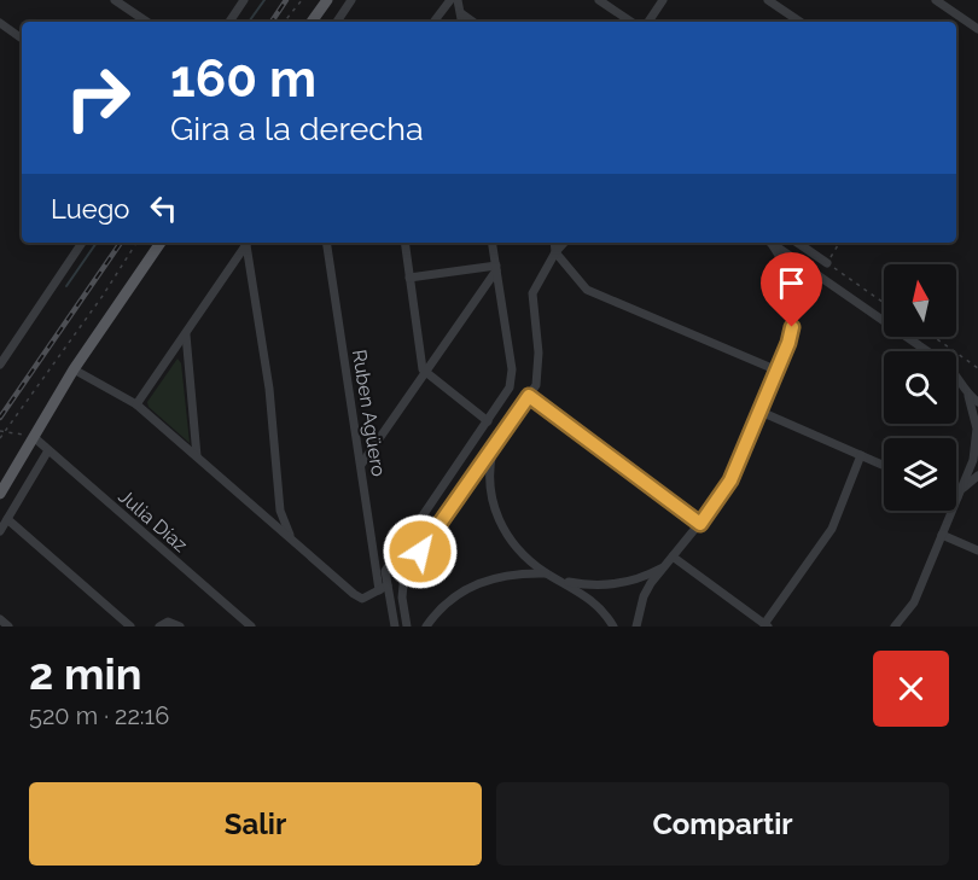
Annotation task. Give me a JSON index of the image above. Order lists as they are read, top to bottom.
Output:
{
  "streets": {
    "street": ["Ruben Agüero", "Julia Díaz"]
  },
  "north": "top",
  "page": {
    "turn": ["160 m", "Gira a la derecha"],
    "then": "Luego",
    "heading": ["2 min", "520 m · 22:16"],
    "buttons": ["Salir", "Compartir"]
  }
}
